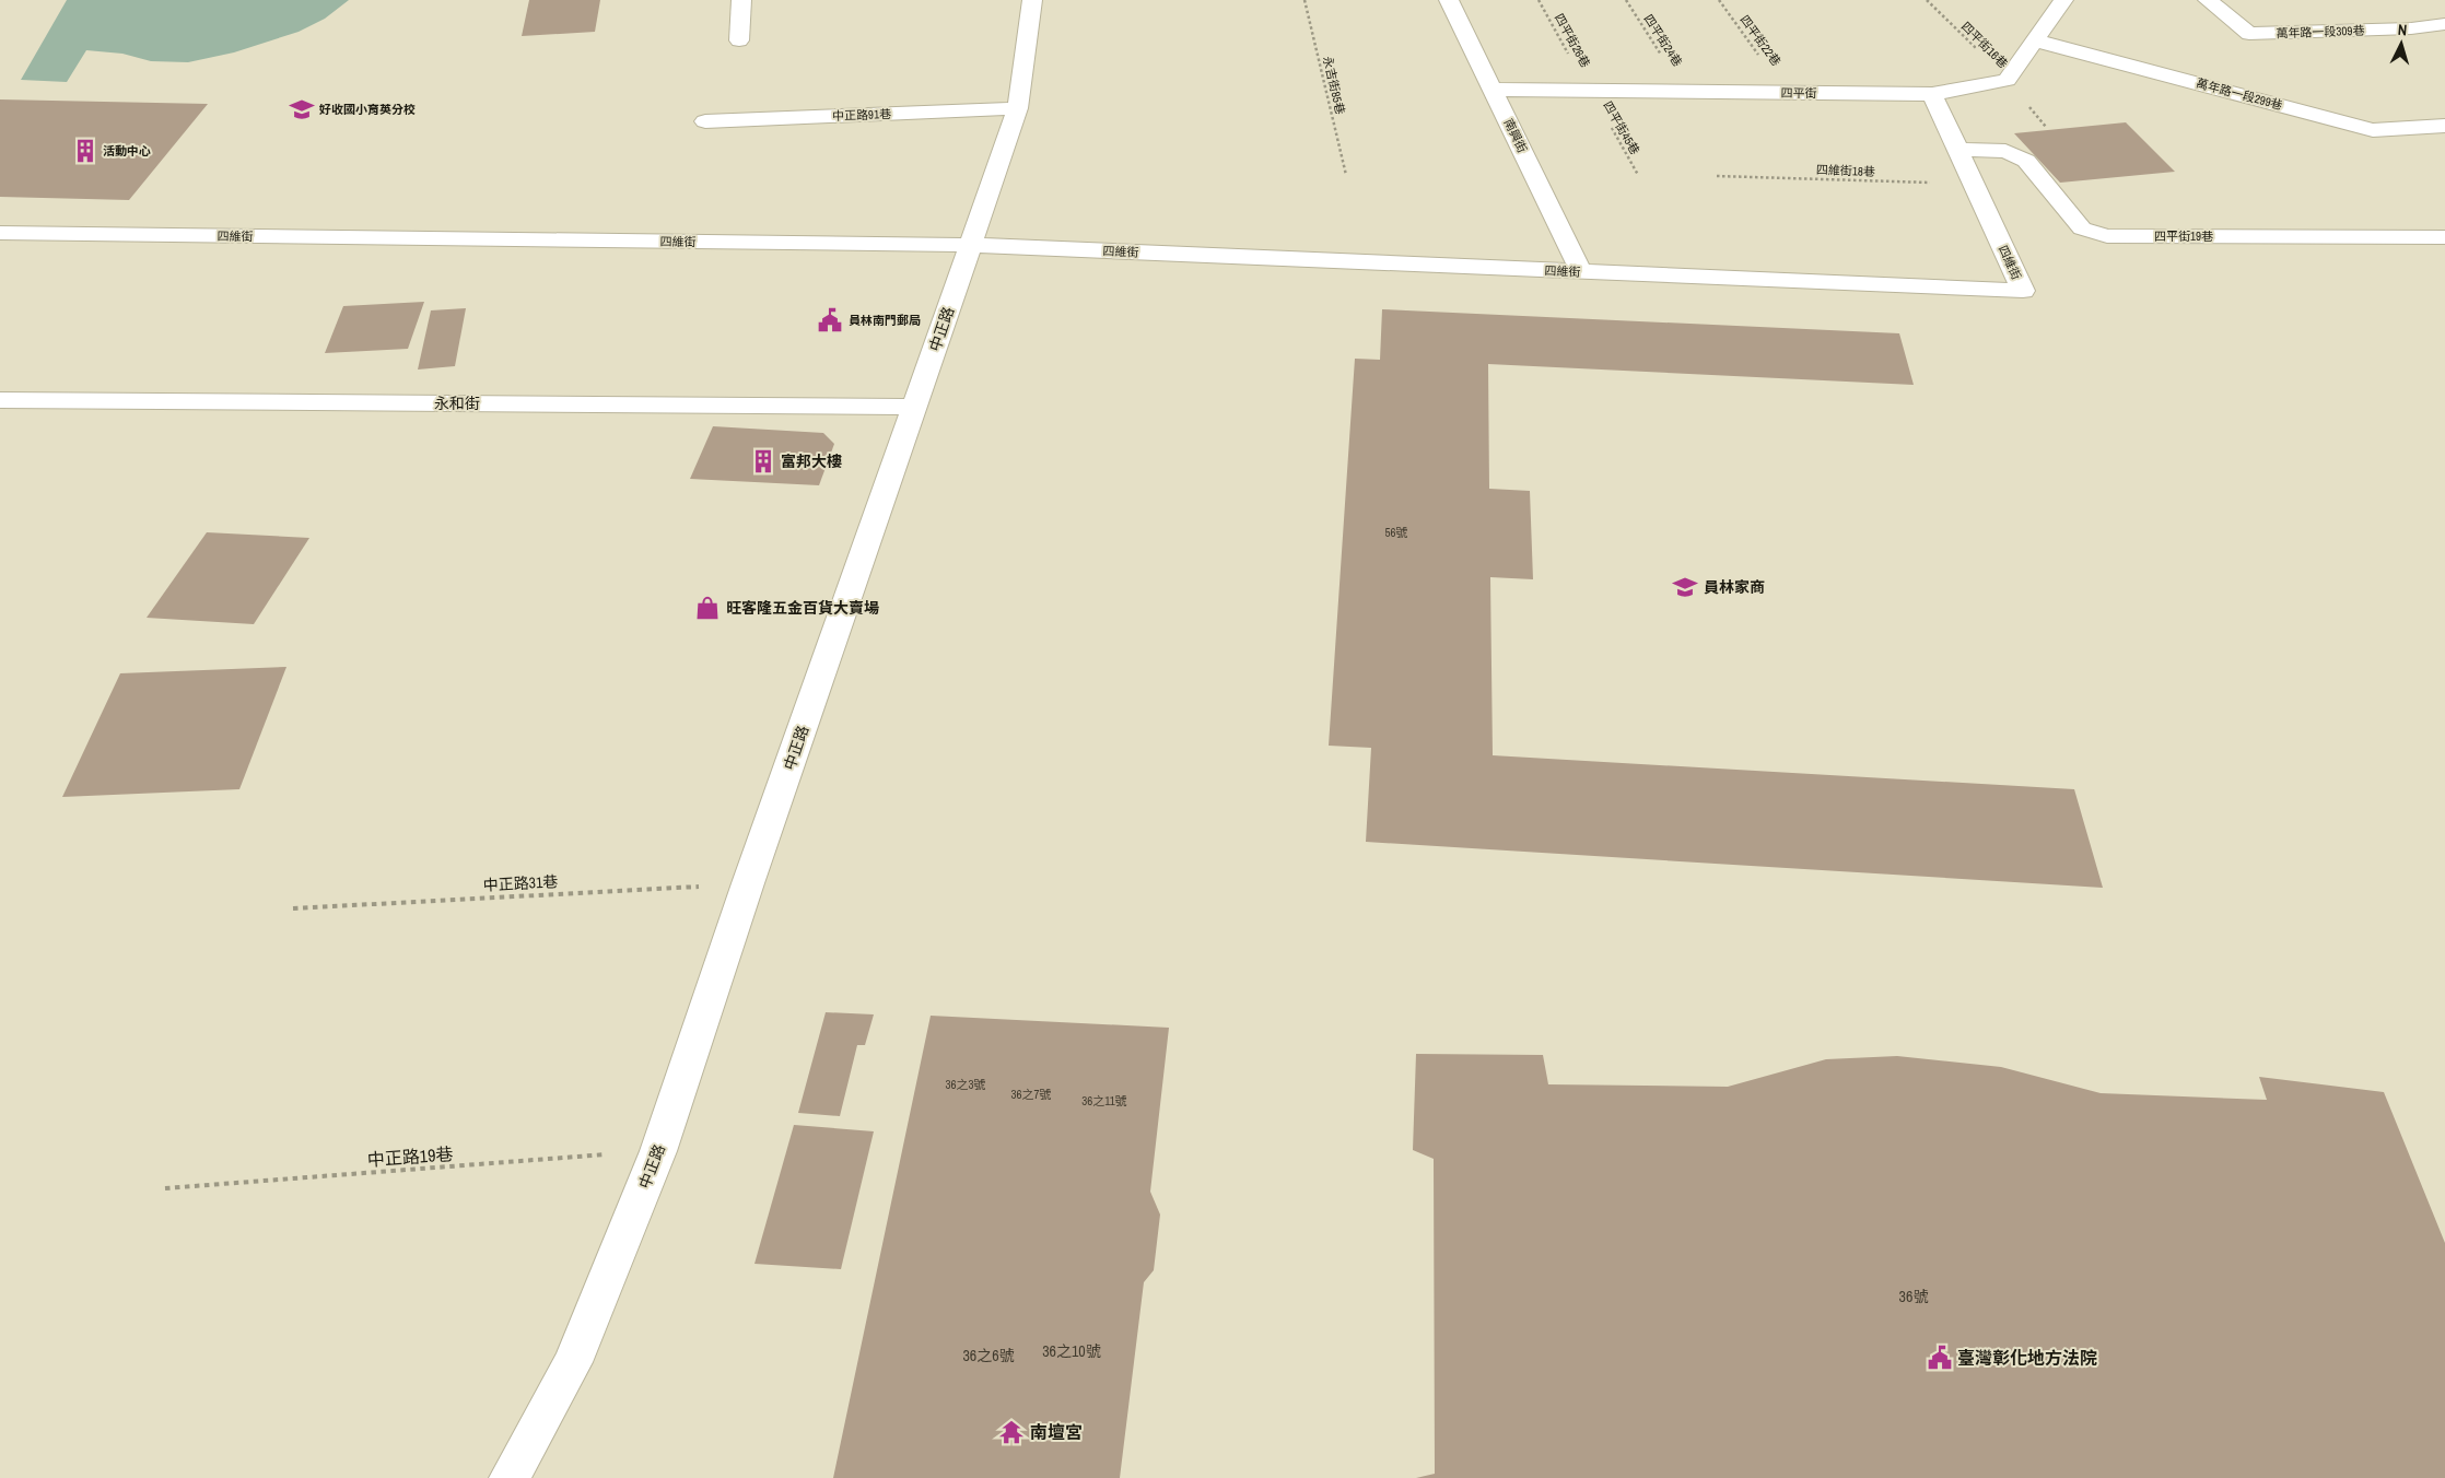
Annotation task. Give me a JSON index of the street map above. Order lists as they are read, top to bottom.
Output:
{
  "streets": {
    "street": [
      "萬年路一段309巷",
      "四平街",
      "萬年路一段299巷",
      "中正路91巷",
      "南興街",
      "四維街",
      "四平街19巷",
      "中正路",
      "永和街"
    ],
    "path": [
      "四平街26巷",
      "四平街24巷",
      "四平街22巷",
      "四平街16巷",
      "永吉街85巷",
      "四平街45巷",
      "四維街18巷",
      "中正路31巷",
      "中正路19巷"
    ]
  },
  "crossings": [
    ["四平街26巷", "四平街"],
    ["四平街26巷", "四平街45巷"],
    ["四平街24巷", "四平街"],
    ["四平街22巷", "四平街"],
    ["四平街16巷", "四平街"],
    ["四平街", "四平街45巷"],
    ["四平街", "南興街"],
    ["四平街", "四維街"],
    ["中正路91巷", "中正路"],
    ["南興街", "四維街"],
    ["四維街18巷", "四維街"],
    ["四維街", "四平街19巷"],
    ["四維街", "中正路"],
    ["中正路", "永和街"],
    ["中正路", "中正路31巷"],
    ["中正路", "中正路19巷"]
  ],
  "places": {
    "school or university": ["好收國小育英分校", "員林家商"],
    "building": ["活動中心", "富邦大樓"],
    "public building": ["員林南門郵局", "臺灣彰化地方法院"],
    "shop": ["旺客隆五金百貨大賣場"],
    "temple": ["南壇宮"]
  },
  "house_numbers": [
    "56號",
    "36之3號",
    "36之7號",
    "36之11號",
    "36號",
    "36之10號",
    "36之6號"
  ],
  "north": "top"
}
